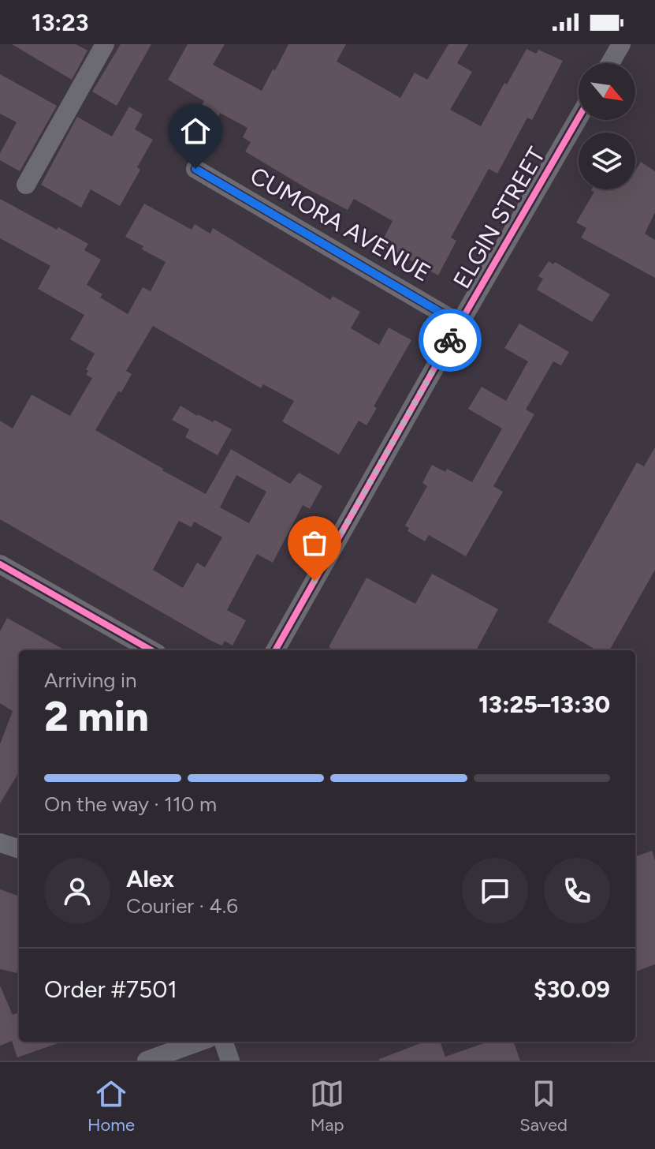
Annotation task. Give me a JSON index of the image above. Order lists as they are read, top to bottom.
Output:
{
  "streets": {
    "street": ["ELGIN STREET", "CUMORA AVENUE"]
  },
  "crossings": [
    ["ELGIN STREET", "CUMORA AVENUE"]
  ],
  "north": "bottom right",
  "page": {
    "status": "13:23",
    "heading": ["2 min", "Arriving in", "13:25–13:30"],
    "panel": [
      "Alex",
      "Courier · 4.6",
      "Order #7501",
      "$30.09"
    ],
    "bar": "On the way · 110 m",
    "tabs": ["Home", "Map", "Saved"]
  }
}
